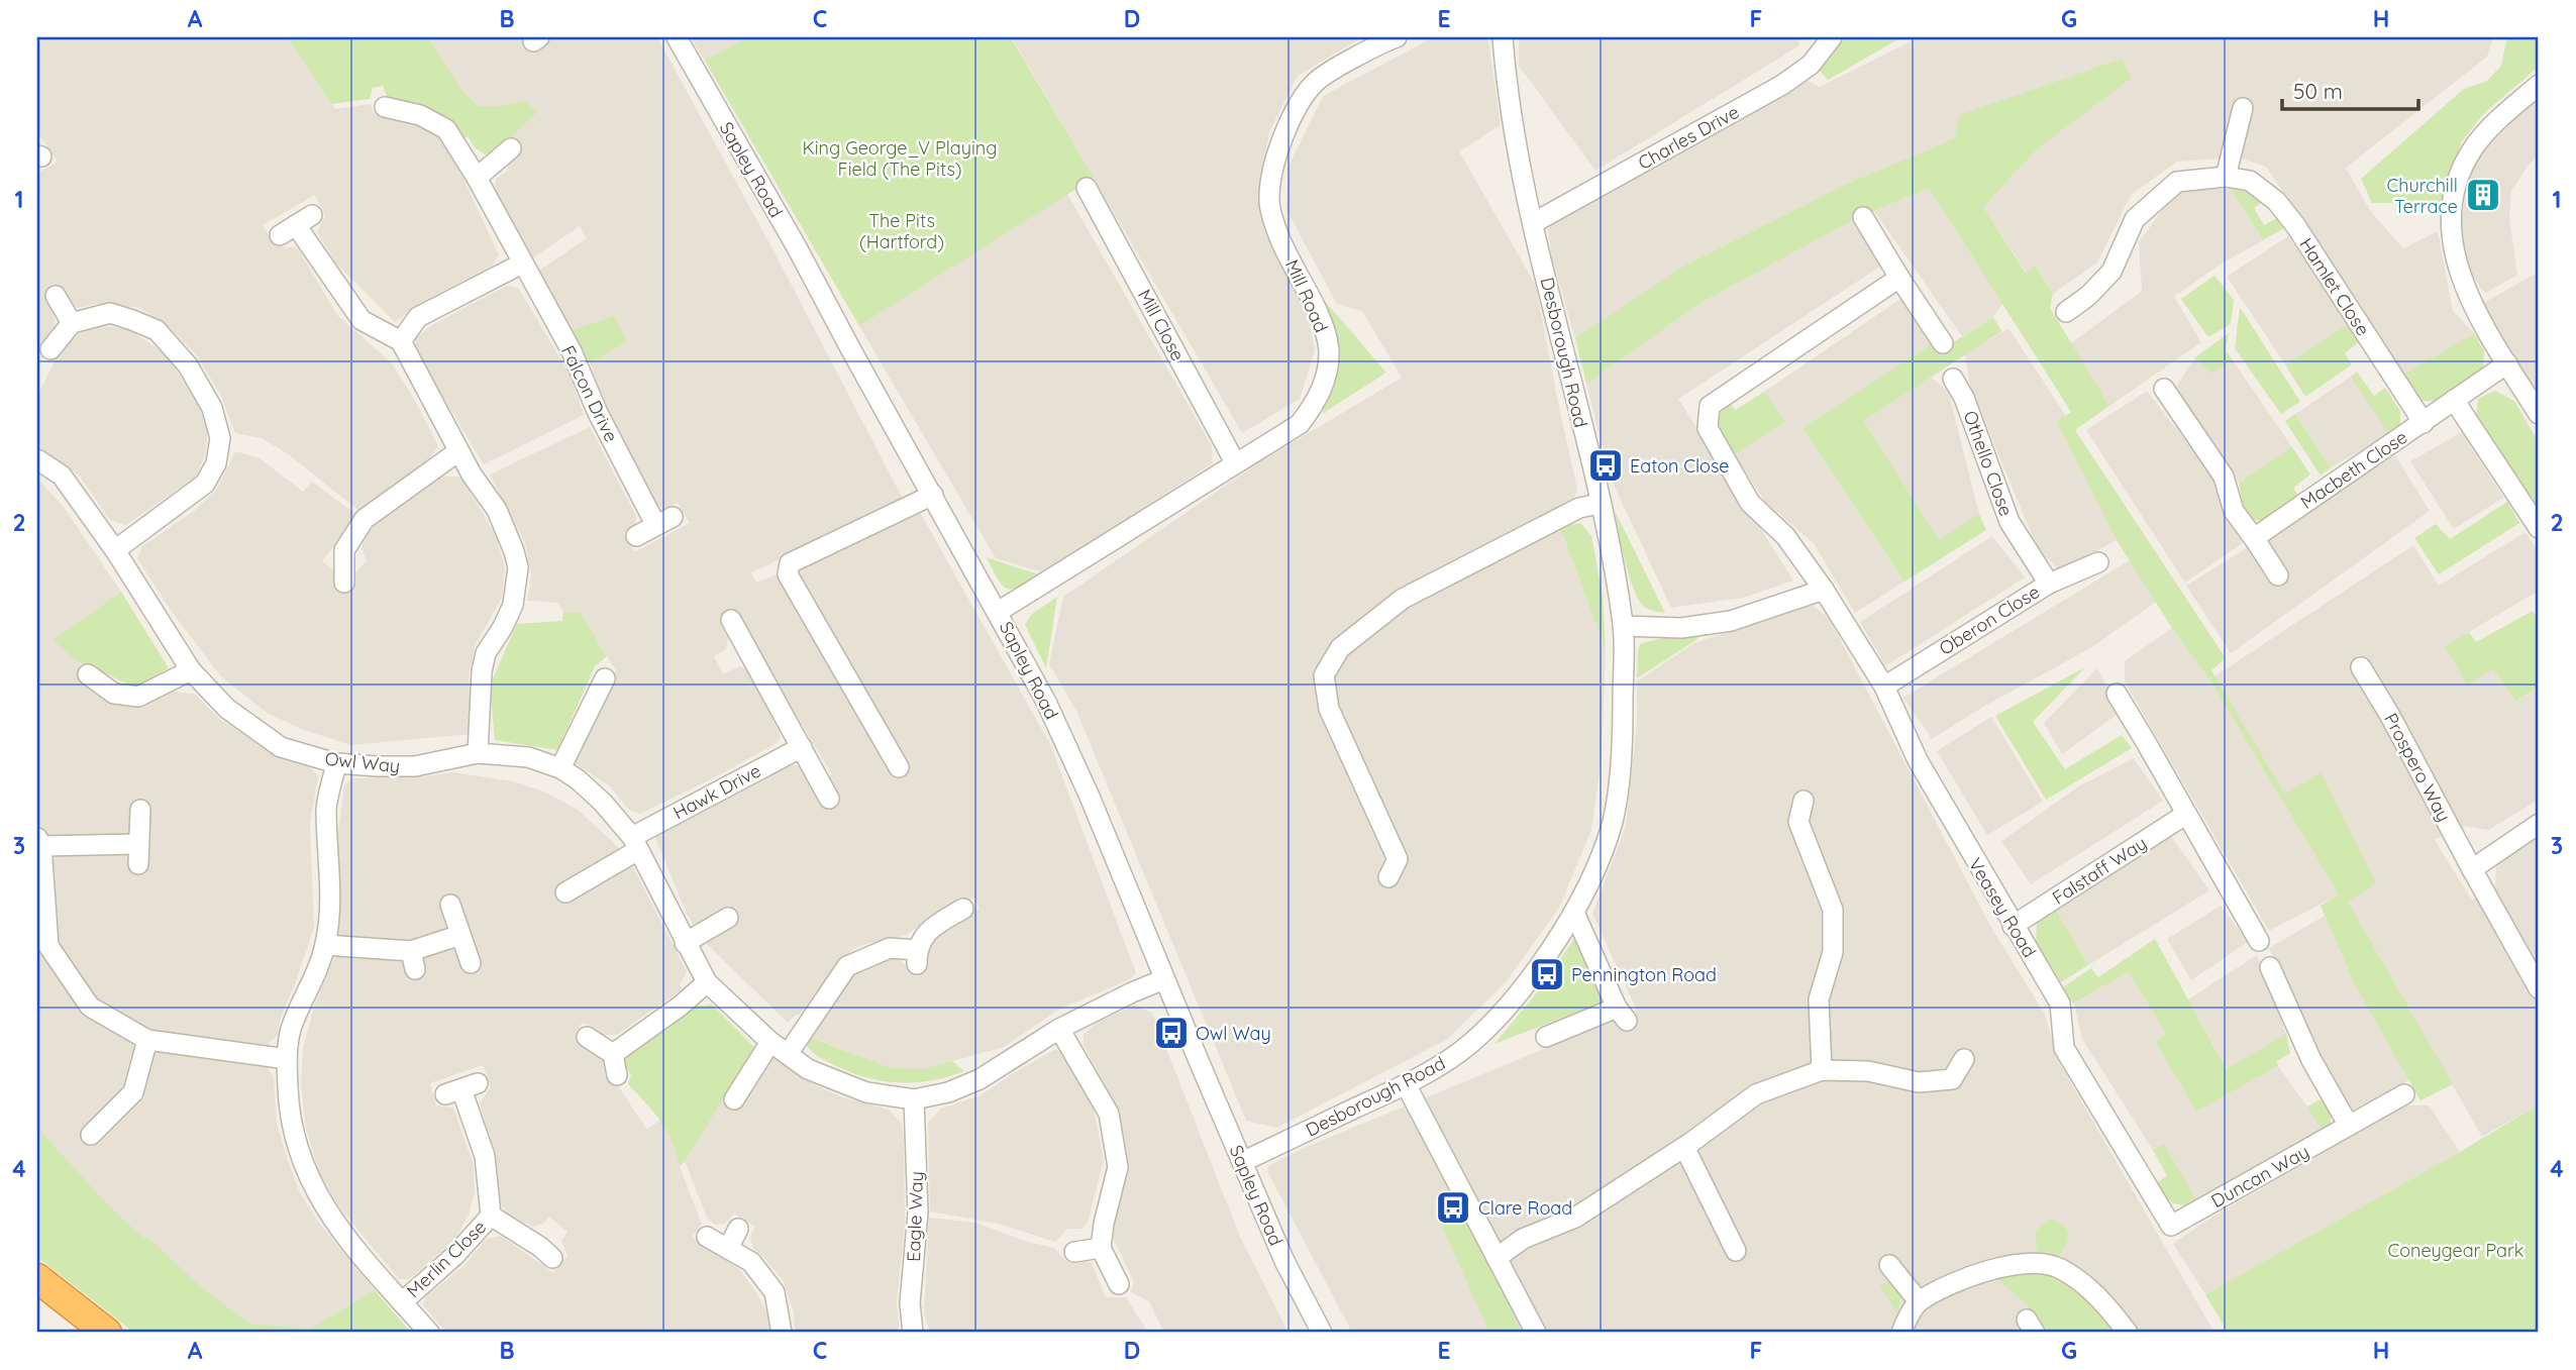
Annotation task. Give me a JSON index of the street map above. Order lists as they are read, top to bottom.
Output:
{
  "streets": {
    "street": [
      "Charles Drive",
      "Sapley Road",
      "Hamlet Close",
      "Mill Road",
      "Mill Close",
      "Desborough Road",
      "Falcon Drive",
      "Othello Close",
      "Macbeth Close",
      "Oberon Close",
      "Owl Way",
      "Prospero Way",
      "Hawk Drive",
      "Falstaff Way",
      "Veasey Road",
      "Duncan Way",
      "Eagle Way",
      "Merlin Close"
    ]
  },
  "crossings": [
    ["Charles Drive", "Desborough Road"],
    ["Sapley Road", "Mill Road"],
    ["Sapley Road", "Desborough Road"],
    ["Sapley Road", "Owl Way"],
    ["Hamlet Close", "Macbeth Close"],
    ["Mill Road", "Mill Close"],
    ["Othello Close", "Oberon Close"],
    ["Oberon Close", "Veasey Road"],
    ["Owl Way", "Hawk Drive"],
    ["Owl Way", "Eagle Way"],
    ["Falstaff Way", "Veasey Road"],
    ["Veasey Road", "Duncan Way"]
  ],
  "parks": ["King George_V Playing Field (The Pits)", "The Pits (Hartford)", "Coneygear Park"],
  "places": {
    "building": ["Churchill Terrace"],
    "bus stop": [
      "Eaton Close",
      "Pennington Road",
      "Owl Way",
      "Clare Road"
    ]
  },
  "scale_bar": "50 m",
  "grid": {
    "columns": [
      "A",
      "B",
      "C",
      "D",
      "E",
      "F",
      "G",
      "H"
    ],
    "rows": [
      "1",
      "2",
      "3",
      "4"
    ]
  }
}
